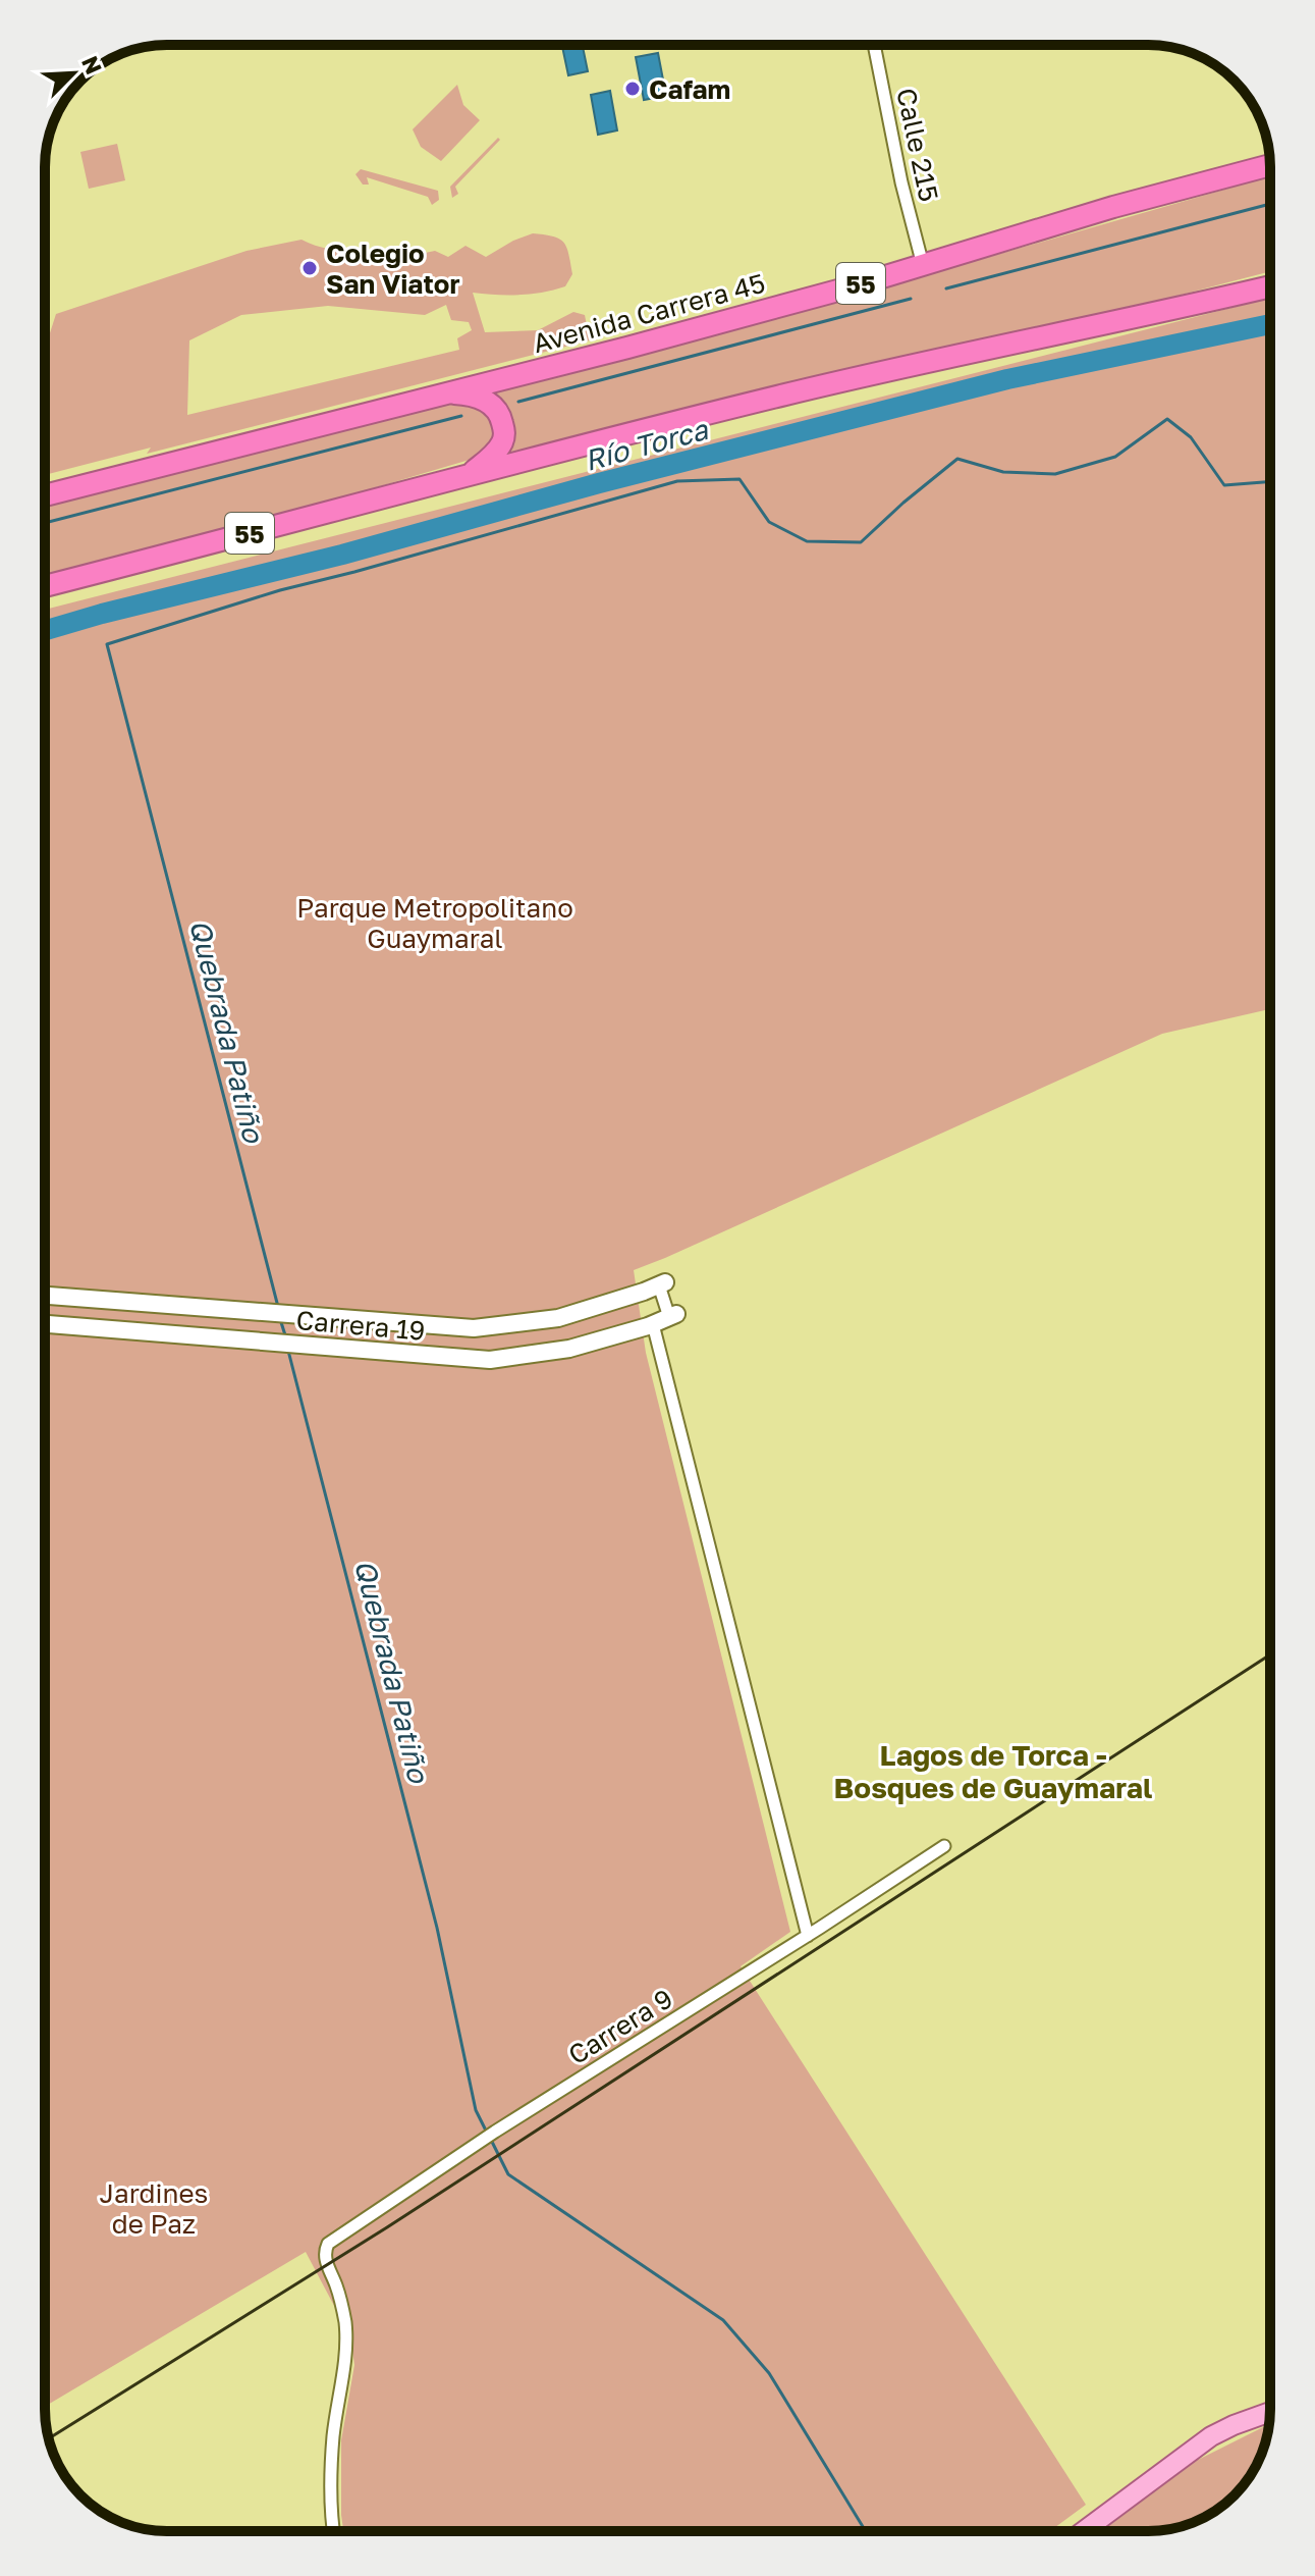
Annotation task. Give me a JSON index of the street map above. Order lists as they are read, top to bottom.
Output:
{
  "streets": {
    "highway": ["55", "Avenida Carrera 45"],
    "main road": ["Carrera 19"],
    "street": ["Calle 215", "Carrera 9"]
  },
  "crossings": [
    ["Calle 215", "Avenida Carrera 45"]
  ],
  "districts": ["Lagos de Torca - Bosques de Guaymaral"],
  "water": ["Río Torca", "Quebrada Patiño"],
  "parks": ["Parque Metropolitano Guaymaral", "Jardines de Paz"],
  "places": ["Cafam", "Colegio San Viator"],
  "north": "top right"
}
